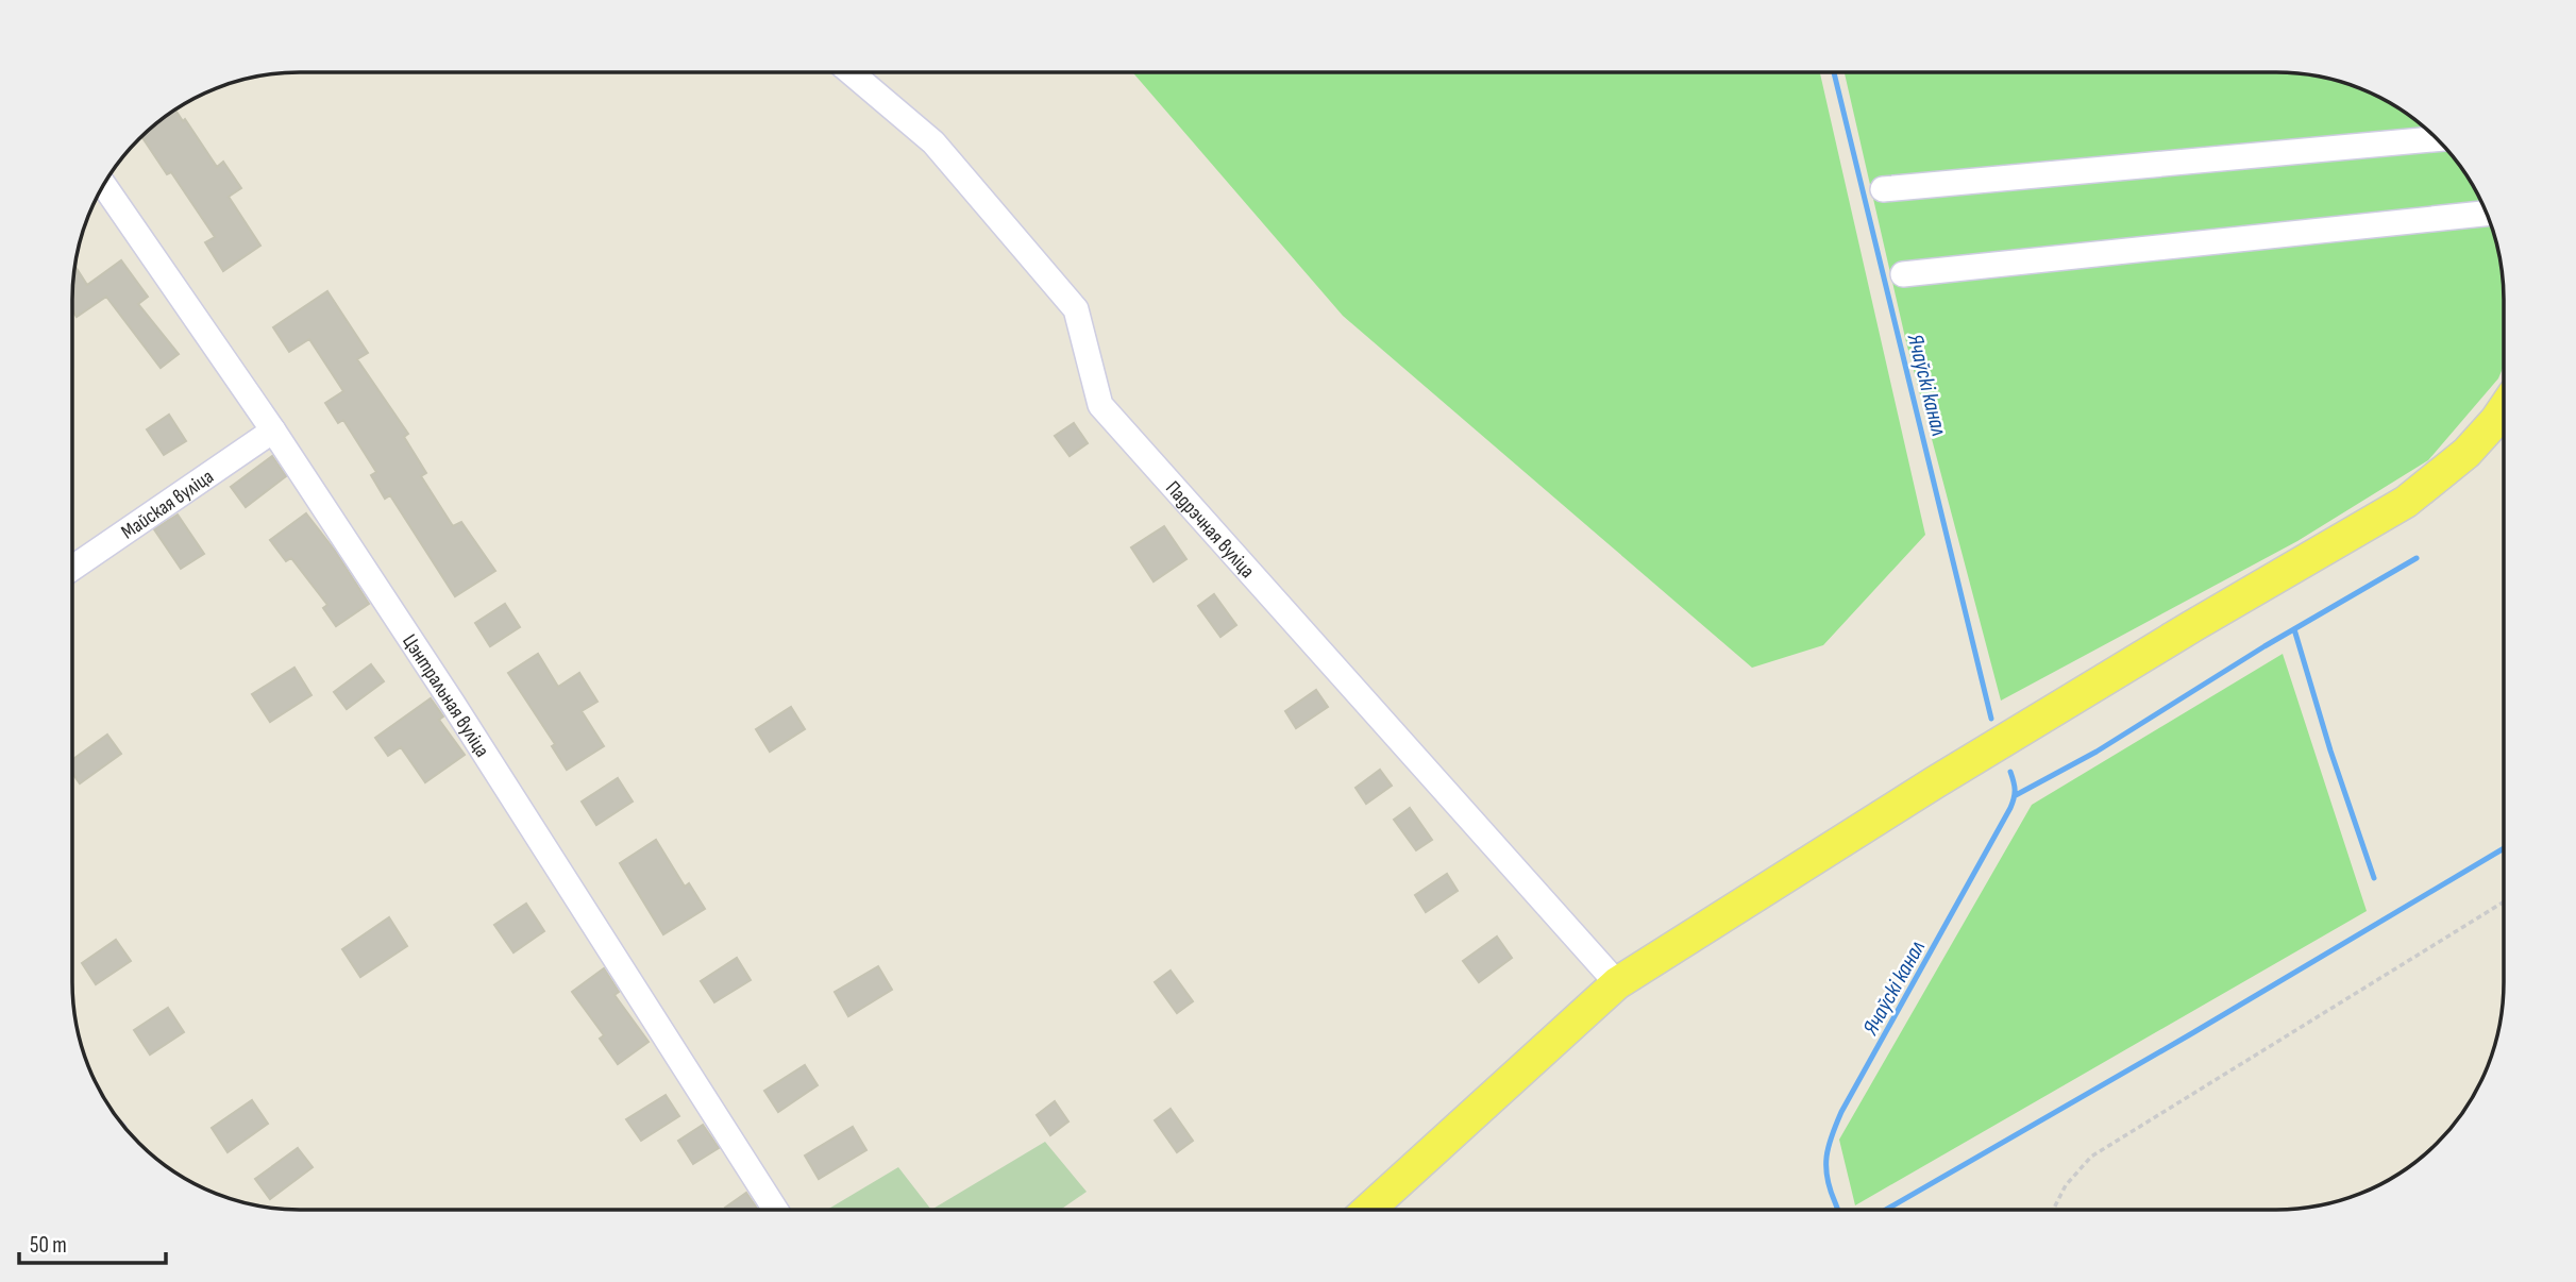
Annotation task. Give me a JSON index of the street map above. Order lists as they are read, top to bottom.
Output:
{
  "streets": {
    "street": ["Майская вуліца", "Падрэчная вуліца", "Цэнтральная вуліца"]
  },
  "crossings": [
    ["Майская вуліца", "Цэнтральная вуліца"]
  ],
  "water": ["Ячаўскі канал"],
  "scale_bar": "50 m"
}
